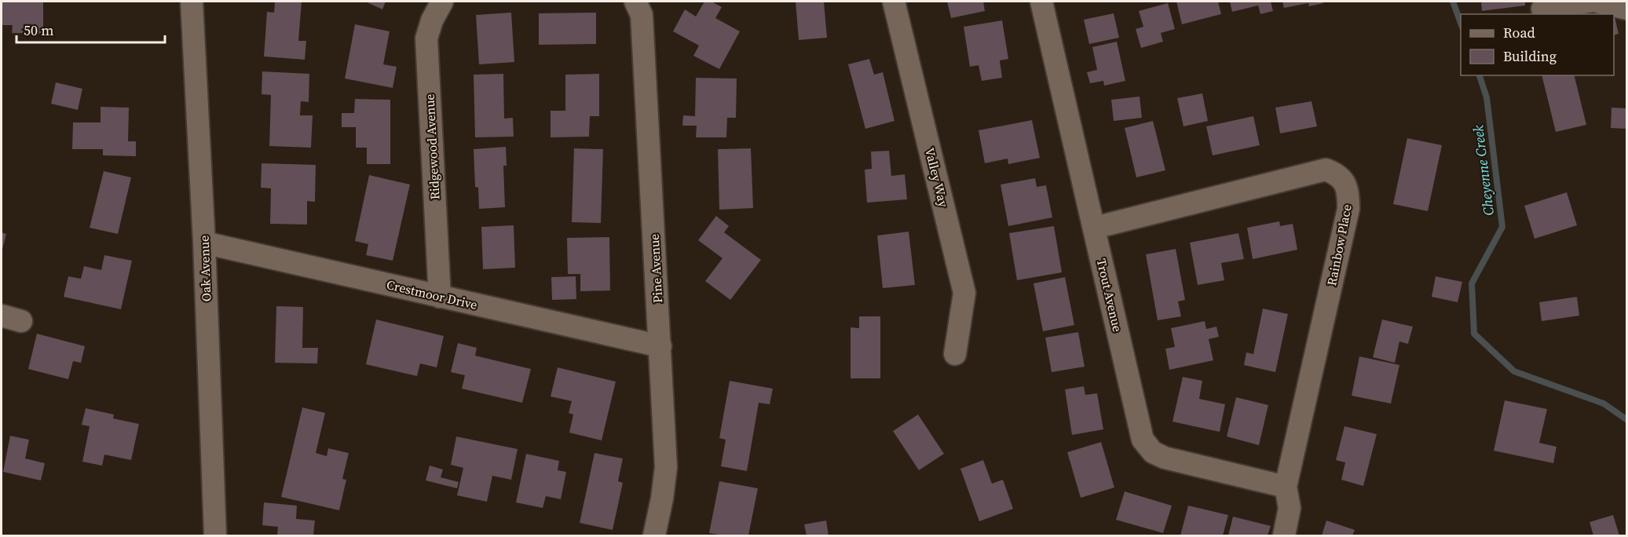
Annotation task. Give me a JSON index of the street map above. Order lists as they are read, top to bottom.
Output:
{
  "streets": {
    "street": [
      "Ridgewood Avenue",
      "Valley Way",
      "Rainbow Place",
      "Oak Avenue",
      "Pine Avenue",
      "Crestmoor Drive",
      "Trout Avenue"
    ]
  },
  "crossings": [
    ["Ridgewood Avenue", "Crestmoor Drive"],
    ["Rainbow Place", "Trout Avenue"],
    ["Oak Avenue", "Crestmoor Drive"],
    ["Pine Avenue", "Crestmoor Drive"]
  ],
  "water": ["Cheyenne Creek"],
  "legend": ["Road", "Building"],
  "scale_bar": "50 m"
}
